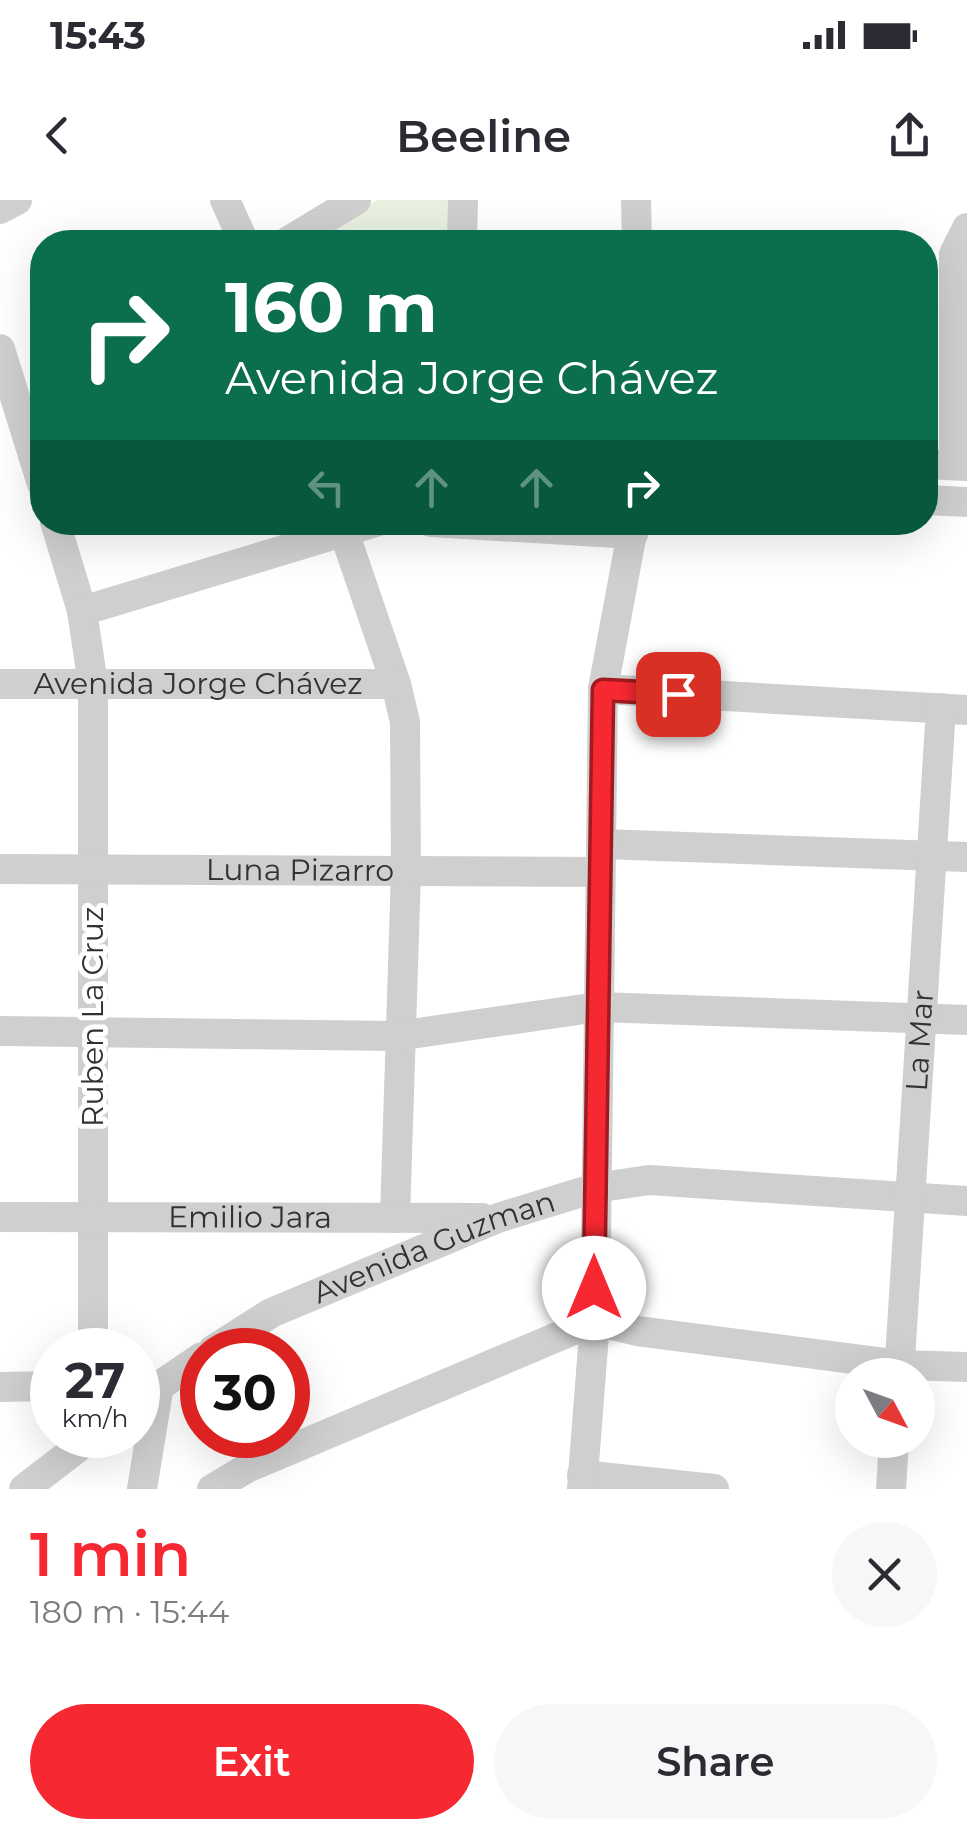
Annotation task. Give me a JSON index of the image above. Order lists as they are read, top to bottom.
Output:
{
  "streets": {
    "street": [
      "Avenida Jorge Chávez",
      "Luna Pizarro",
      "Ruben La Cruz",
      "La Mar",
      "Emilio Jara",
      "Avenida Guzman"
    ]
  },
  "crossings": [
    ["Avenida Jorge Chávez", "Ruben La Cruz"],
    ["Luna Pizarro", "Ruben La Cruz"],
    ["Luna Pizarro", "La Mar"],
    ["Ruben La Cruz", "Emilio Jara"],
    ["La Mar", "Avenida Guzman"],
    ["Emilio Jara", "Avenida Guzman"]
  ],
  "north": "bottom right",
  "page": {
    "status": "15:43",
    "header": "Beeline",
    "turn": ["160 m", "Avenida Jorge Chávez"],
    "speed": "27 km/h",
    "limit": "30",
    "heading": ["1 min", "180 m · 15:44"],
    "buttons": ["Exit", "Share"]
  }
}
